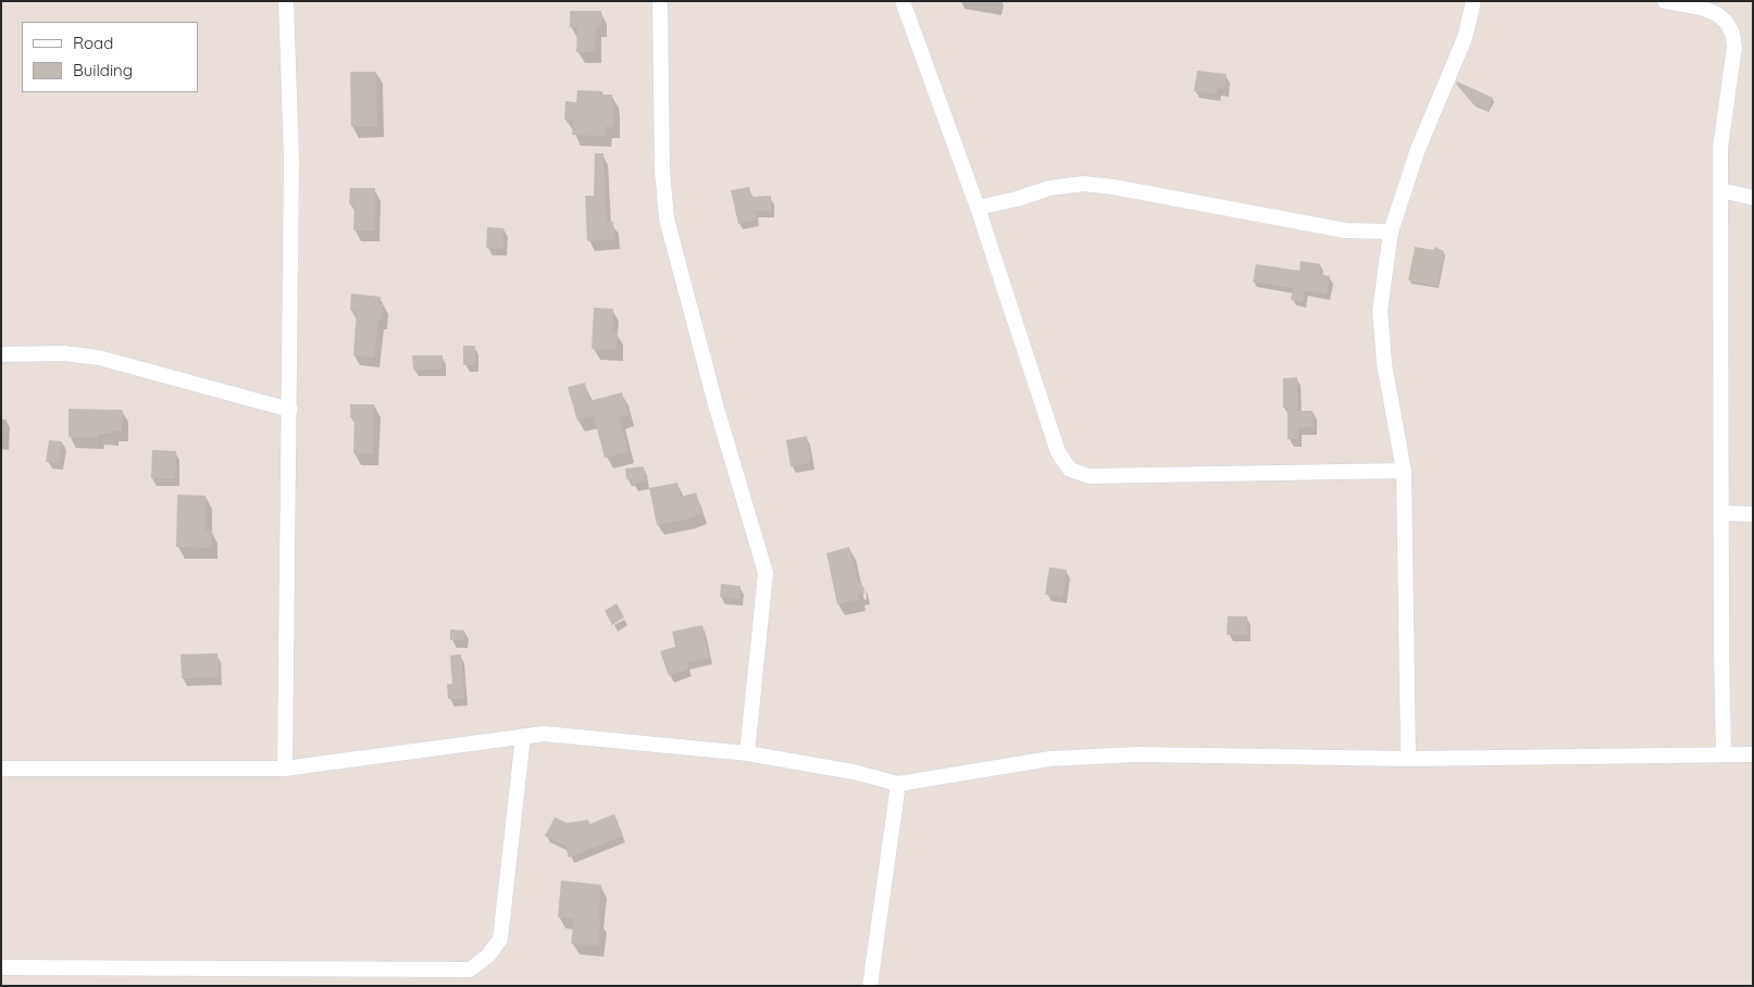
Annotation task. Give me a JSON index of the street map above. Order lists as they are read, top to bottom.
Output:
{
  "legend": ["Road", "Building"]
}
